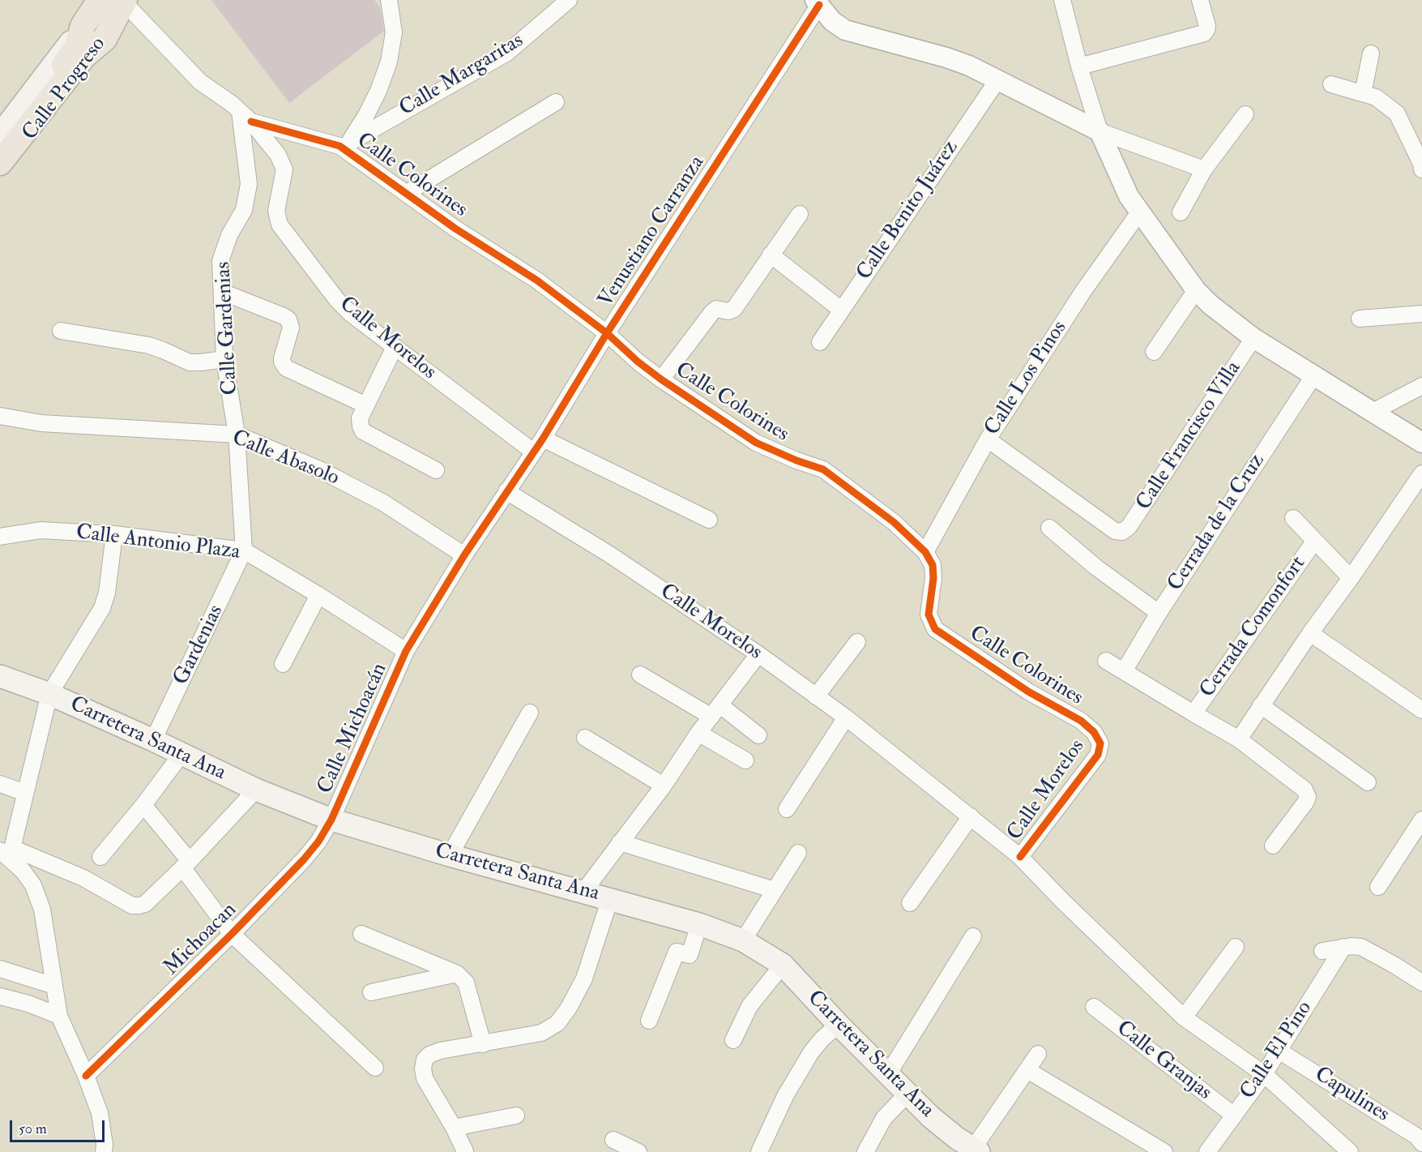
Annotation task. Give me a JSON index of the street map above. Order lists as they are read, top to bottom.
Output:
{
  "streets": {
    "main road": ["Calle Progreso", "Carretera Santa Ana"],
    "street": [
      "Calle Margaritas",
      "Calle Colorines",
      "Calle Benito Juárez",
      "Venustiano Carranza",
      "Calle Gardenias",
      "Calle Morelos",
      "Calle Los Pinos",
      "Calle Francisco Villa",
      "Calle Abasolo",
      "Cerrada de la Cruz",
      "Calle Antonio Plaza",
      "Cerrada Comonfort",
      "Gardenias",
      "Calle Michoacán",
      "Michoacan",
      "Calle El Pino",
      "Calle Granjas",
      "Capulines"
    ]
  },
  "crossings": [
    ["Calle Margaritas", "Calle Colorines"],
    ["Calle Progreso", "Calle Morelos"],
    ["Calle Colorines", "Venustiano Carranza"],
    ["Calle Colorines", "Calle Gardenias"],
    ["Calle Colorines", "Calle Morelos"],
    ["Calle Colorines", "Calle Los Pinos"],
    ["Venustiano Carranza", "Calle Morelos"],
    ["Venustiano Carranza", "Calle Abasolo"],
    ["Venustiano Carranza", "Calle Antonio Plaza"],
    ["Venustiano Carranza", "Calle Michoacán"],
    ["Calle Gardenias", "Calle Morelos"],
    ["Calle Gardenias", "Calle Abasolo"],
    ["Calle Gardenias", "Calle Antonio Plaza"],
    ["Calle Gardenias", "Gardenias"],
    ["Calle Morelos", "Calle El Pino"],
    ["Calle Los Pinos", "Calle Francisco Villa"],
    ["Calle Antonio Plaza", "Gardenias"],
    ["Calle Antonio Plaza", "Calle Michoacán"],
    ["Gardenias", "Carretera Santa Ana"],
    ["Calle Michoacán", "Carretera Santa Ana"],
    ["Calle Michoacán", "Michoacan"],
    ["Carretera Santa Ana", "Michoacan"],
    ["Calle El Pino", "Calle Granjas"],
    ["Calle El Pino", "Capulines"]
  ],
  "scale_bar": "50 m"
}
